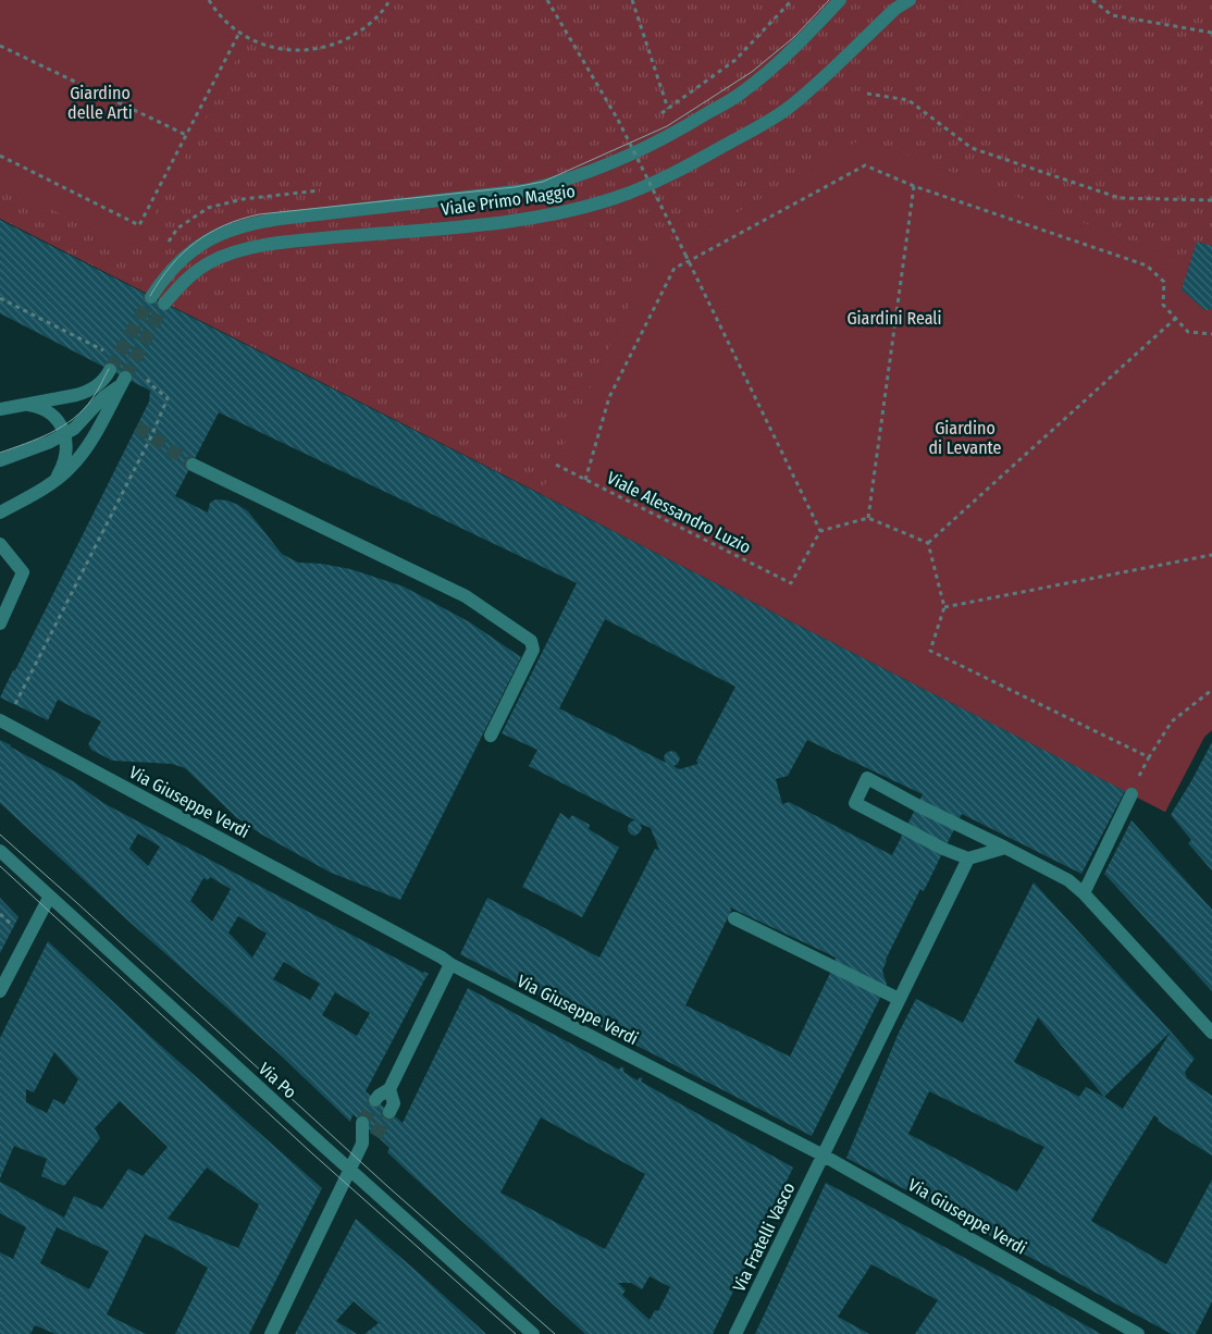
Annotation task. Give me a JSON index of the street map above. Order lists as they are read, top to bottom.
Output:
{
  "streets": {
    "street": [
      "Viale Primo Maggio",
      "Via Giuseppe Verdi",
      "Via Po",
      "Via Fratelli Vasco"
    ],
    "path": ["Viale Alessandro Luzio"]
  },
  "crossings": [
    ["Via Giuseppe Verdi", "Via Fratelli Vasco"]
  ],
  "parks": ["Giardino delle Arti", "Giardini Reali", "Giardino di Levante"]
}
